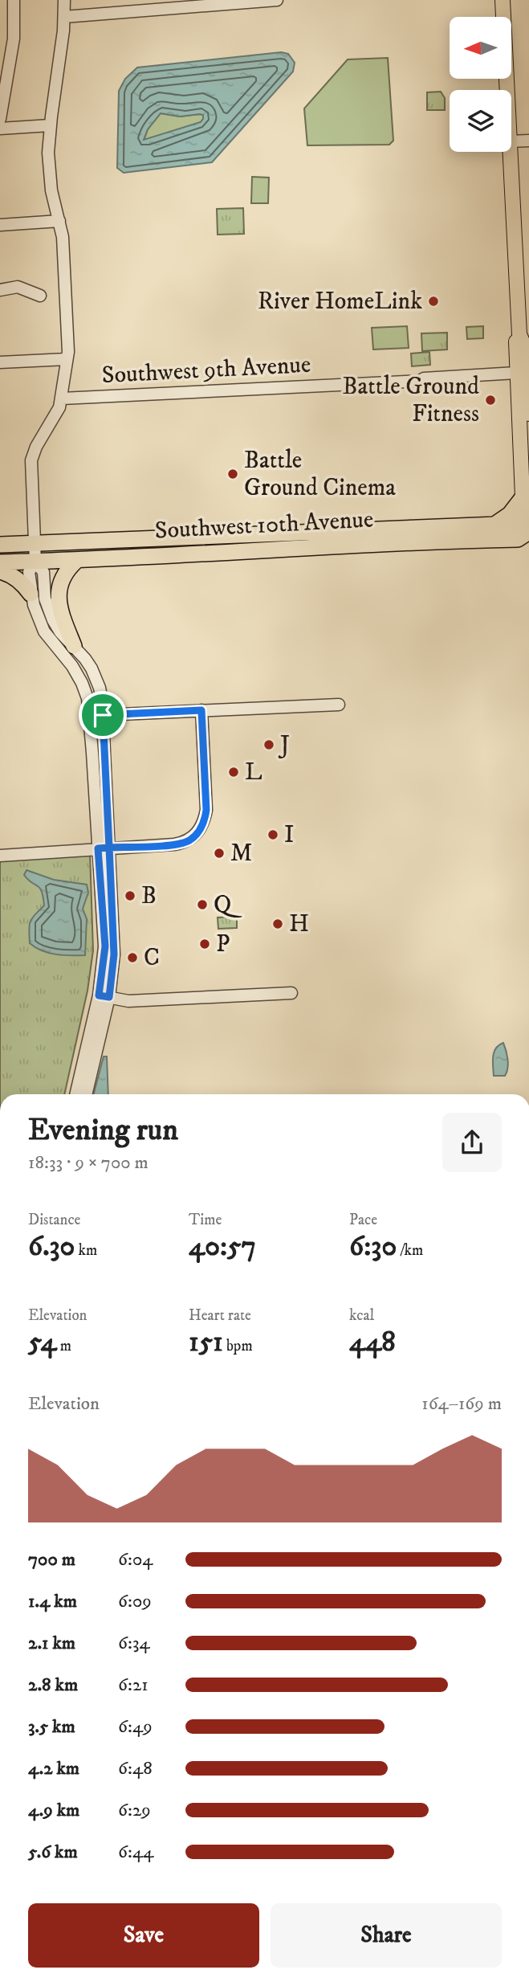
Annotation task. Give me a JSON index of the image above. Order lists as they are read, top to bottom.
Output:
{
  "streets": {
    "highway": ["Southwest 10th Avenue"],
    "street": ["Southwest 9th Avenue"]
  },
  "places": [
    "River HomeLink",
    "Battle Ground Fitness",
    "Battle Ground Cinema",
    "J",
    "L",
    "I",
    "M",
    "B",
    "Q",
    "H",
    "P",
    "C"
  ],
  "north": "left",
  "page": {
    "heading": ["Evening run", "18:33 · 9 × 700 m"],
    "stats": [
      ["Distance", "6.30 km"],
      ["Time", "40:57"],
      ["Pace", "6:30 /km"],
      ["Elevation", "54 m"],
      ["Heart rate", "151 bpm"],
      ["kcal", "448"]
    ],
    "chart": ["Elevation", "164–169 m"],
    "list": [
      {
        "name": "700 m",
        "note": "6:04"
      },
      {
        "name": "1.4 km",
        "note": "6:09"
      },
      {
        "name": "2.1 km",
        "note": "6:34"
      },
      {
        "name": "2.8 km",
        "note": "6:21"
      },
      {
        "name": "3.5 km",
        "note": "6:49"
      },
      {
        "name": "4.2 km",
        "note": "6:48"
      },
      {
        "name": "4.9 km",
        "note": "6:29"
      },
      {
        "name": "5.6 km",
        "note": "6:44"
      }
    ],
    "buttons": ["Save", "Share"]
  }
}
